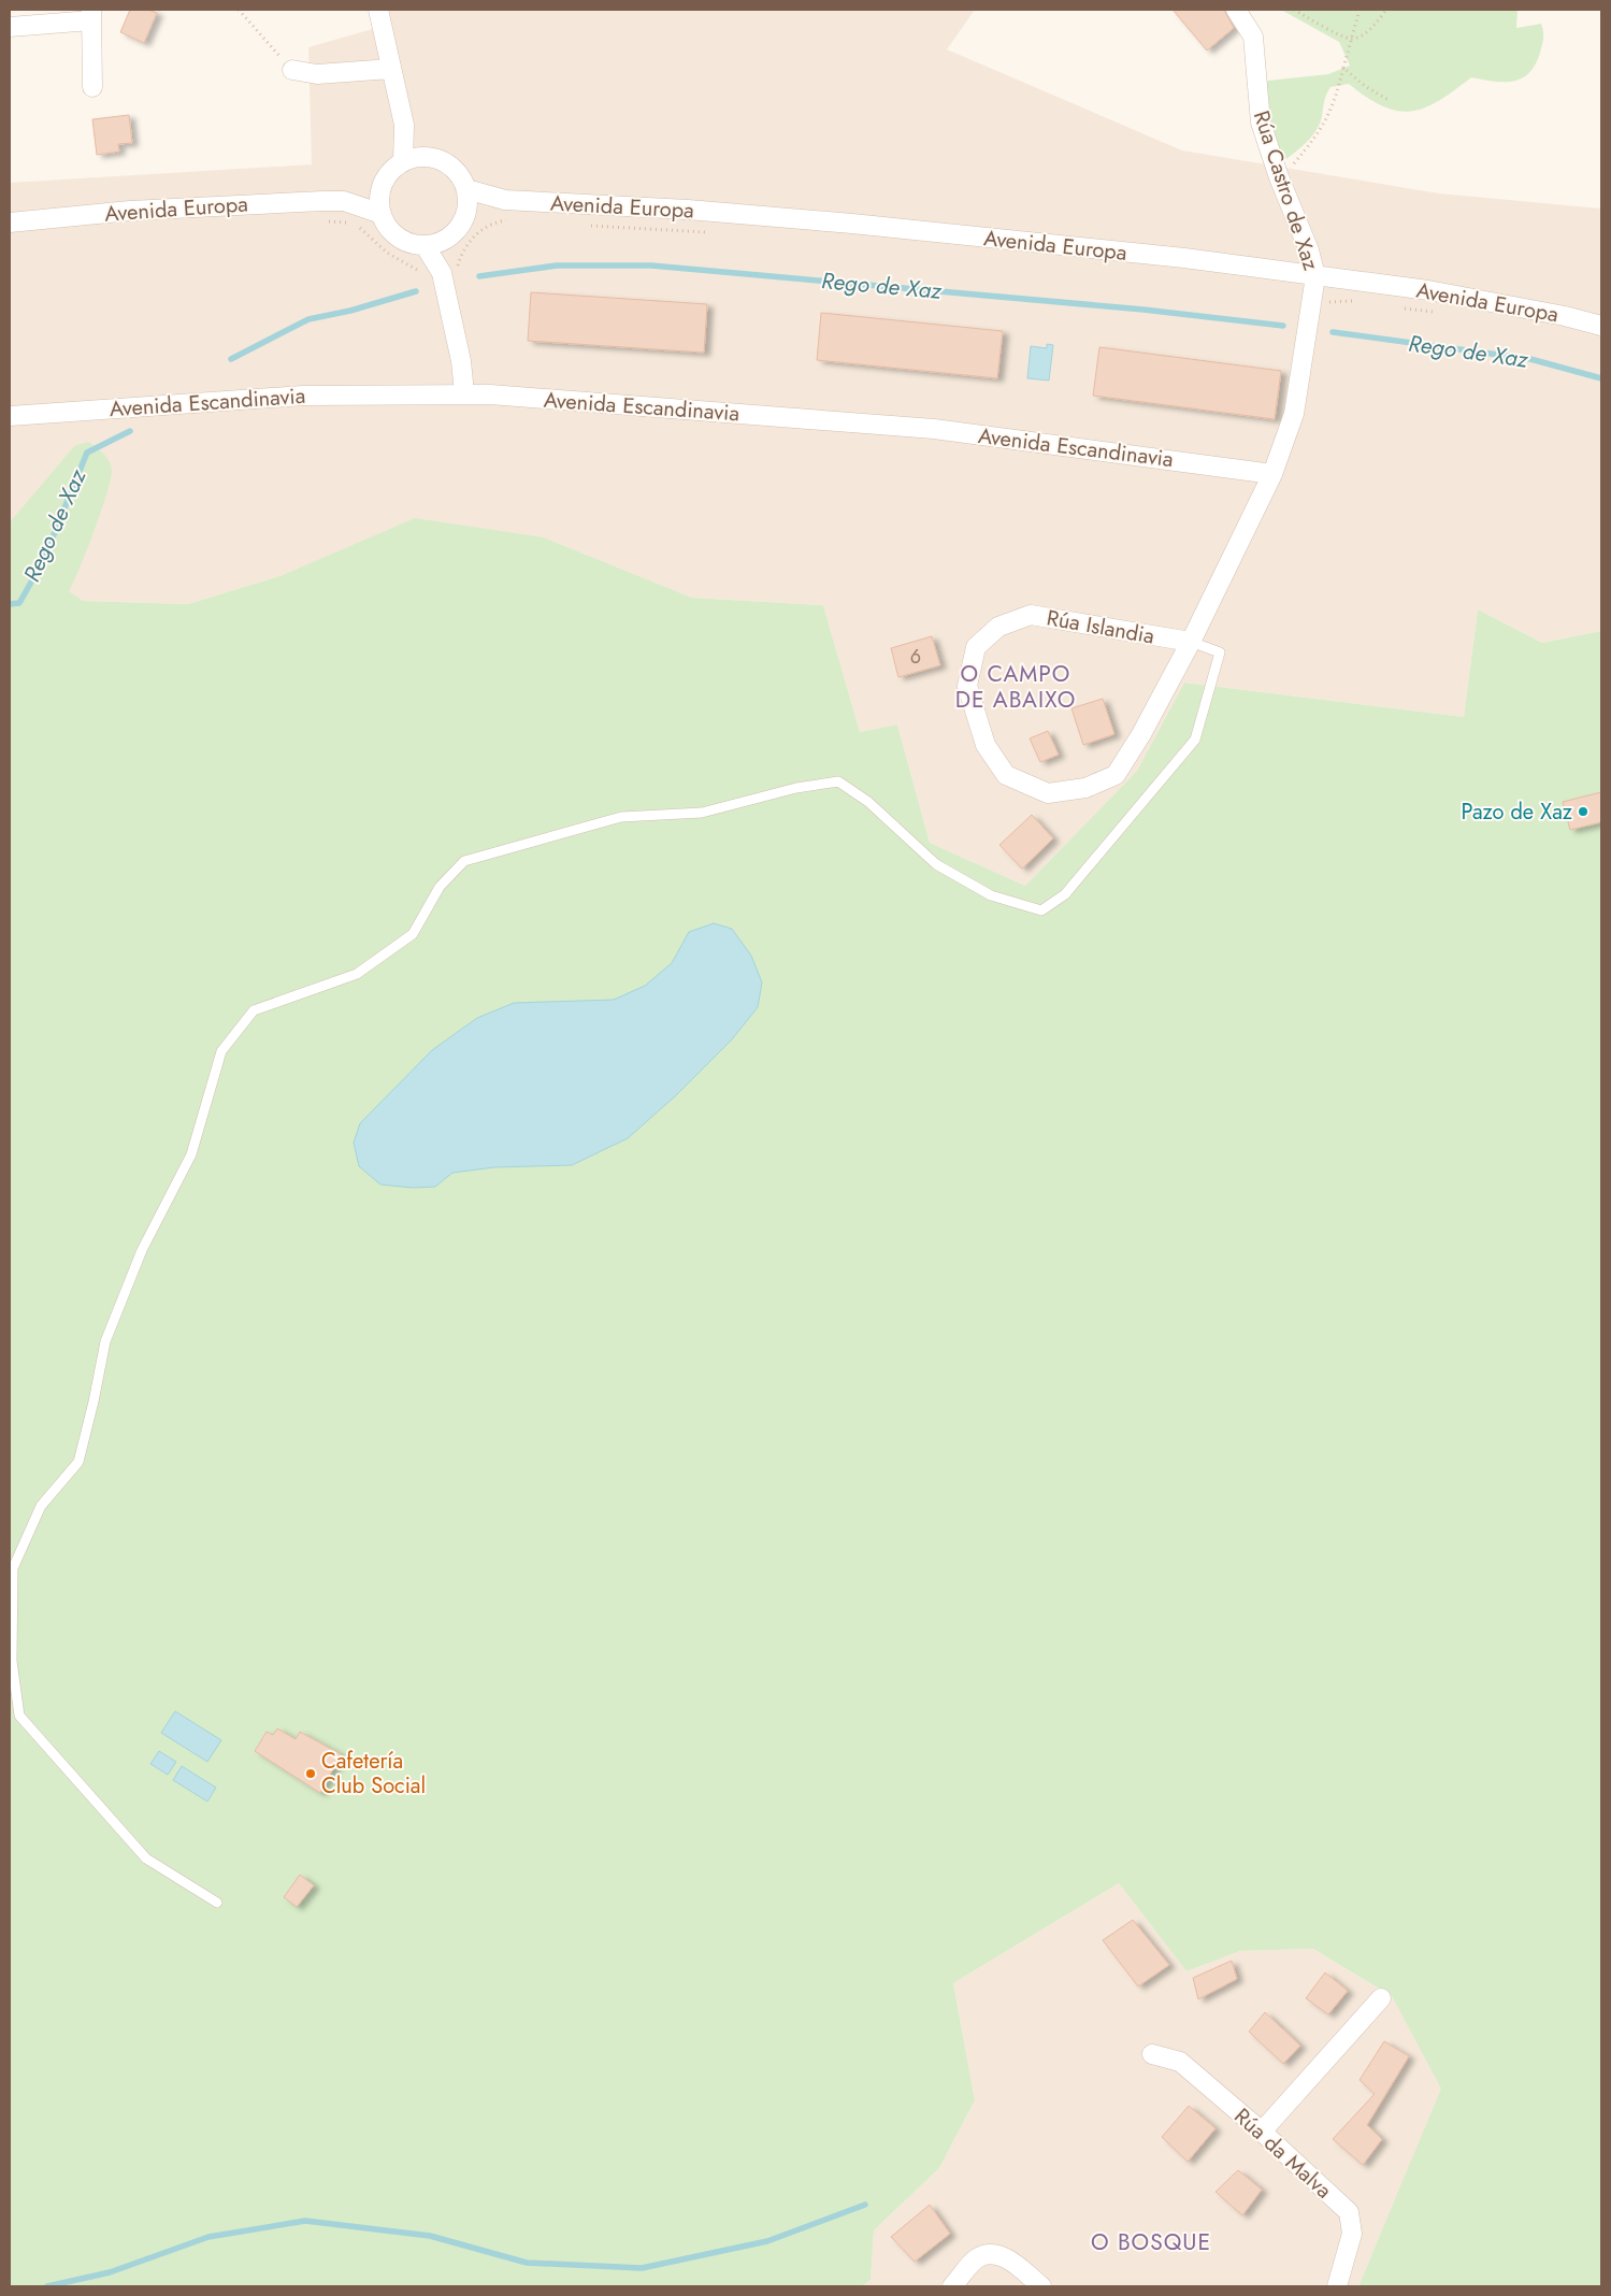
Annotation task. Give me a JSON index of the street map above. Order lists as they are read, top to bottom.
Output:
{
  "streets": {
    "street": [
      "Rúa Castro de Xaz",
      "Avenida Europa",
      "Avenida Escandinavia",
      "Rúa Islandia",
      "Rúa da Malva"
    ]
  },
  "crossings": [
    ["Rúa Castro de Xaz", "Avenida Europa"],
    ["Rúa Castro de Xaz", "Avenida Escandinavia"],
    ["Rúa Castro de Xaz", "Rúa Islandia"]
  ],
  "districts": ["O CAMPO DE ABAIXO", "O BOSQUE"],
  "water": ["Rego de Xaz"],
  "places": ["Pazo de Xaz", "Cafetería Club Social"],
  "house_numbers": ["6"]
}
